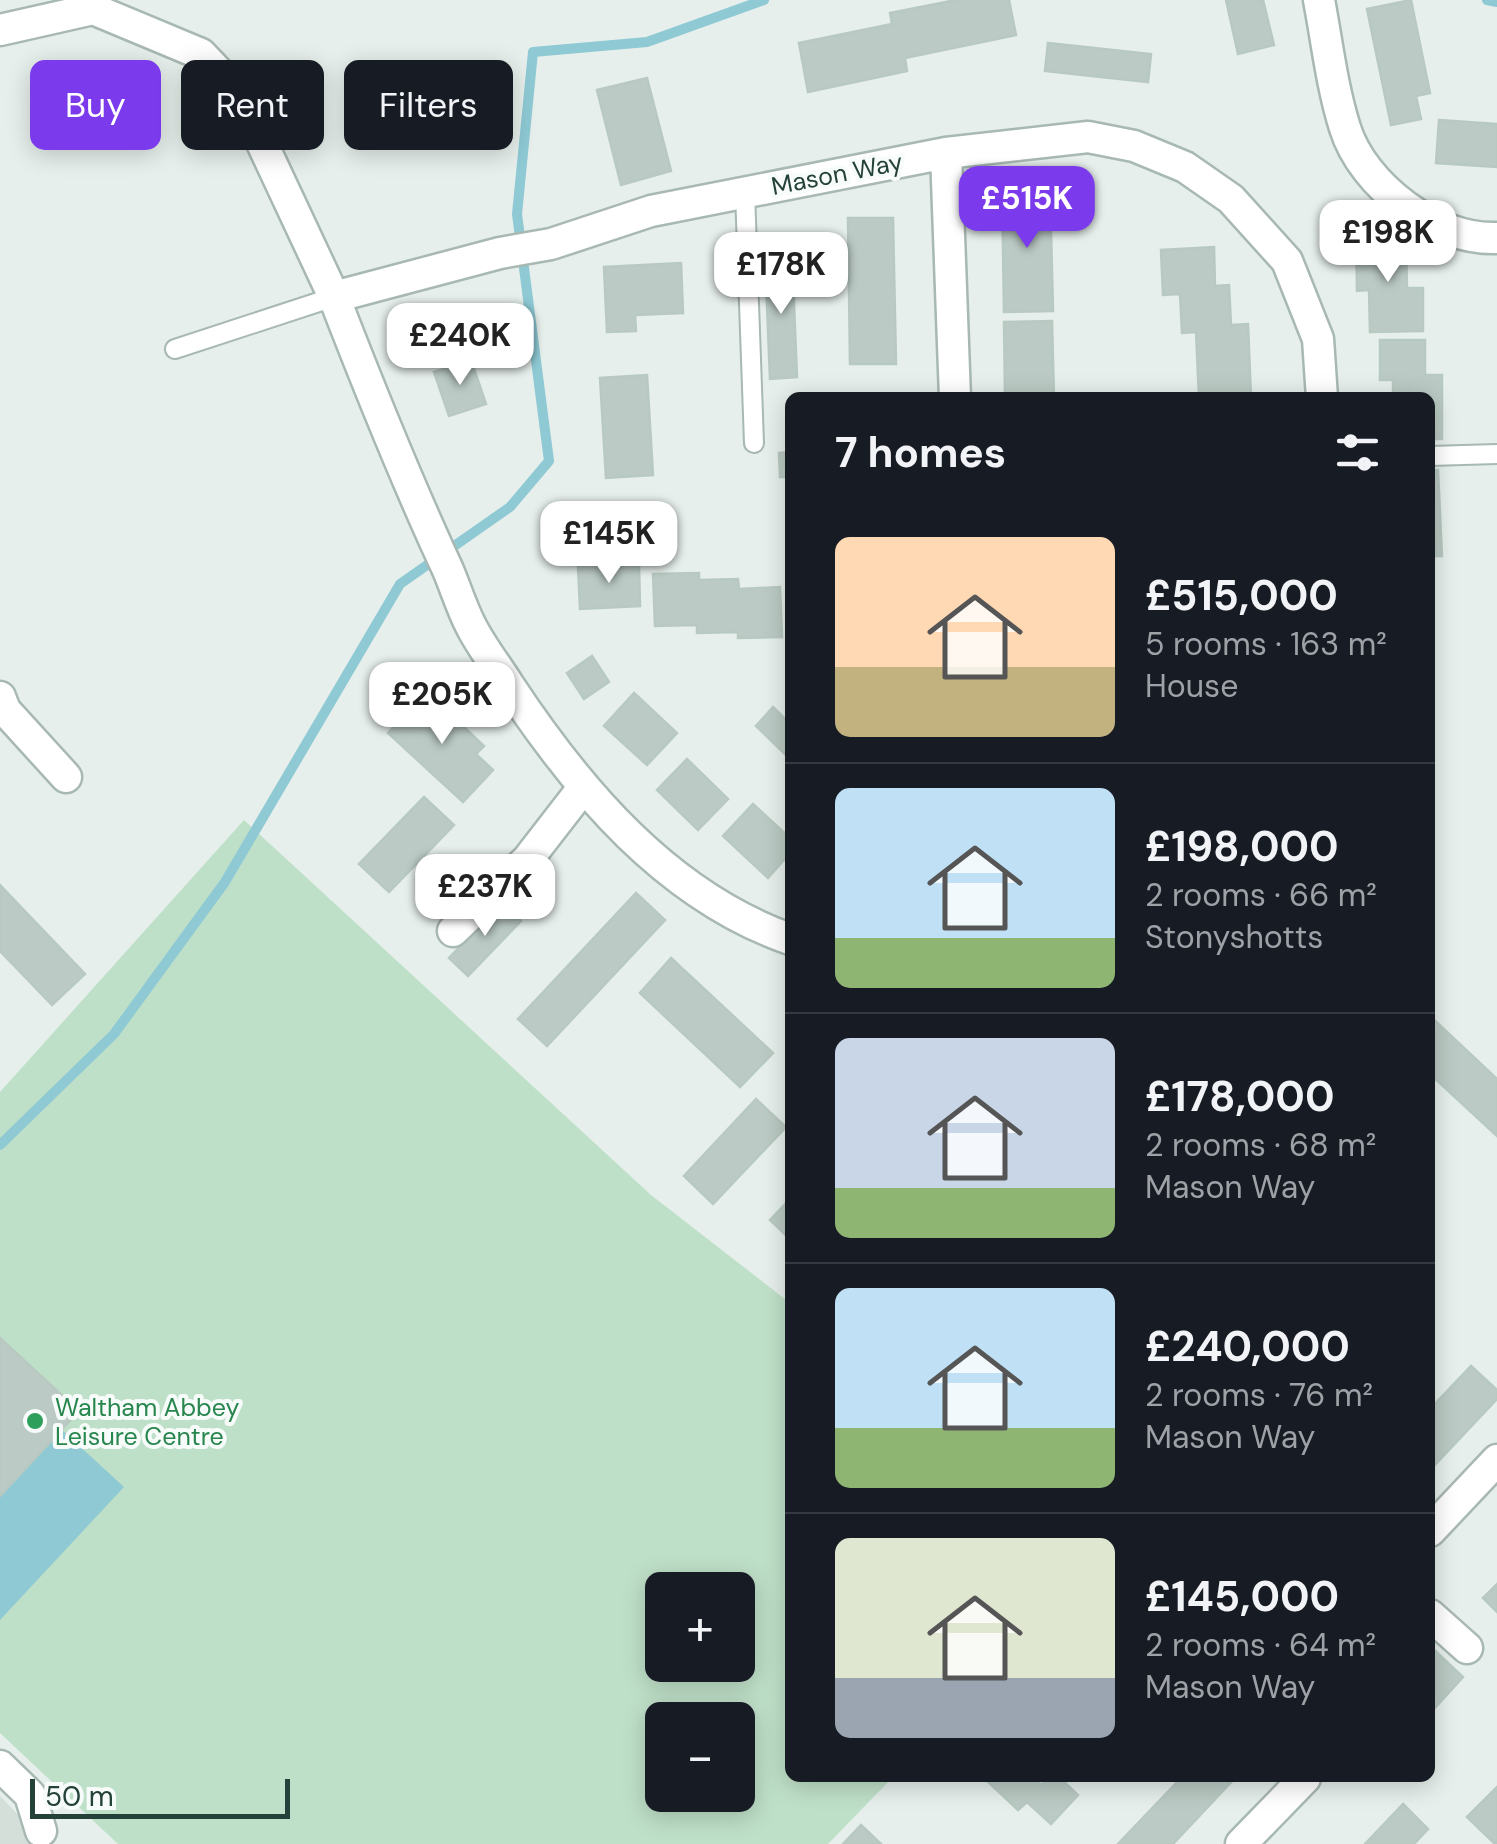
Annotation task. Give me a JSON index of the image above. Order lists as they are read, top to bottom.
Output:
{
  "streets": {
    "street": ["Mason Way"]
  },
  "places": ["Waltham Abbey Leisure Centre"],
  "scale_bar": "50 m",
  "page": {
    "chip": ["Buy", "Rent", "Filters"],
    "price": [
      "£515K",
      "£198K",
      "£178K",
      "£240K",
      "£145K",
      "£205K",
      "£237K"
    ],
    "heading": "7 homes",
    "list": [
      {
        "name": "£515,000",
        "note": "5 rooms · 163 m² · House"
      },
      {
        "name": "£198,000",
        "note": "2 rooms · 66 m² · Stonyshotts"
      },
      {
        "name": "£178,000",
        "note": "2 rooms · 68 m² · Mason Way"
      },
      {
        "name": "£240,000",
        "note": "2 rooms · 76 m² · Mason Way"
      },
      {
        "name": "£145,000",
        "note": "2 rooms · 64 m² · Mason Way"
      }
    ],
    "map_buttons": ["+", "−"],
    "scale": "50 m"
  }
}
